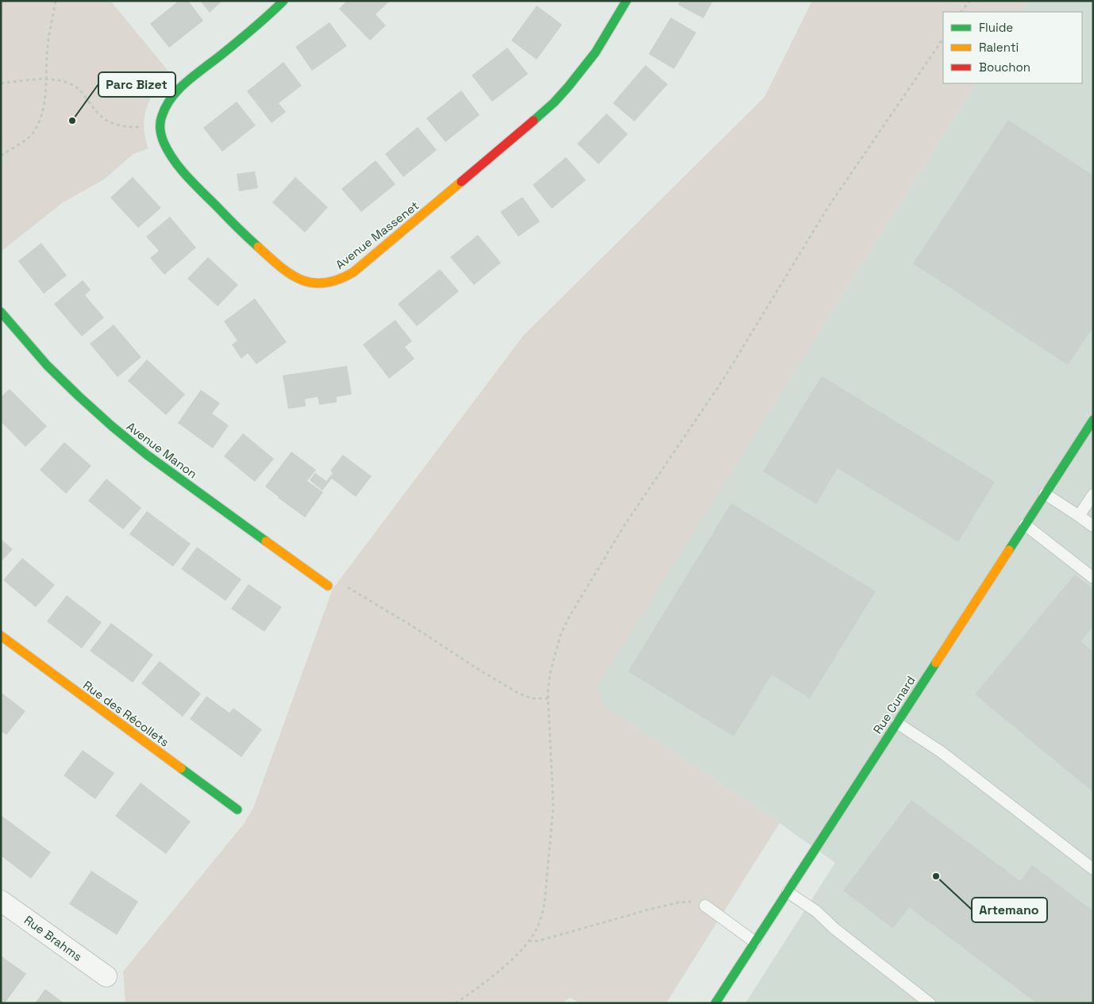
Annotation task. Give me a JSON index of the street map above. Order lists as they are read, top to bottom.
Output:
{
  "streets": {
    "street": [
      "Avenue Massenet",
      "Avenue Manon",
      "Rue Cunard",
      "Rue des Récollets",
      "Rue Brahms"
    ]
  },
  "places": ["Parc Bizet", "Artemano"],
  "legend": ["Fluide", "Ralenti", "Bouchon"]
}
